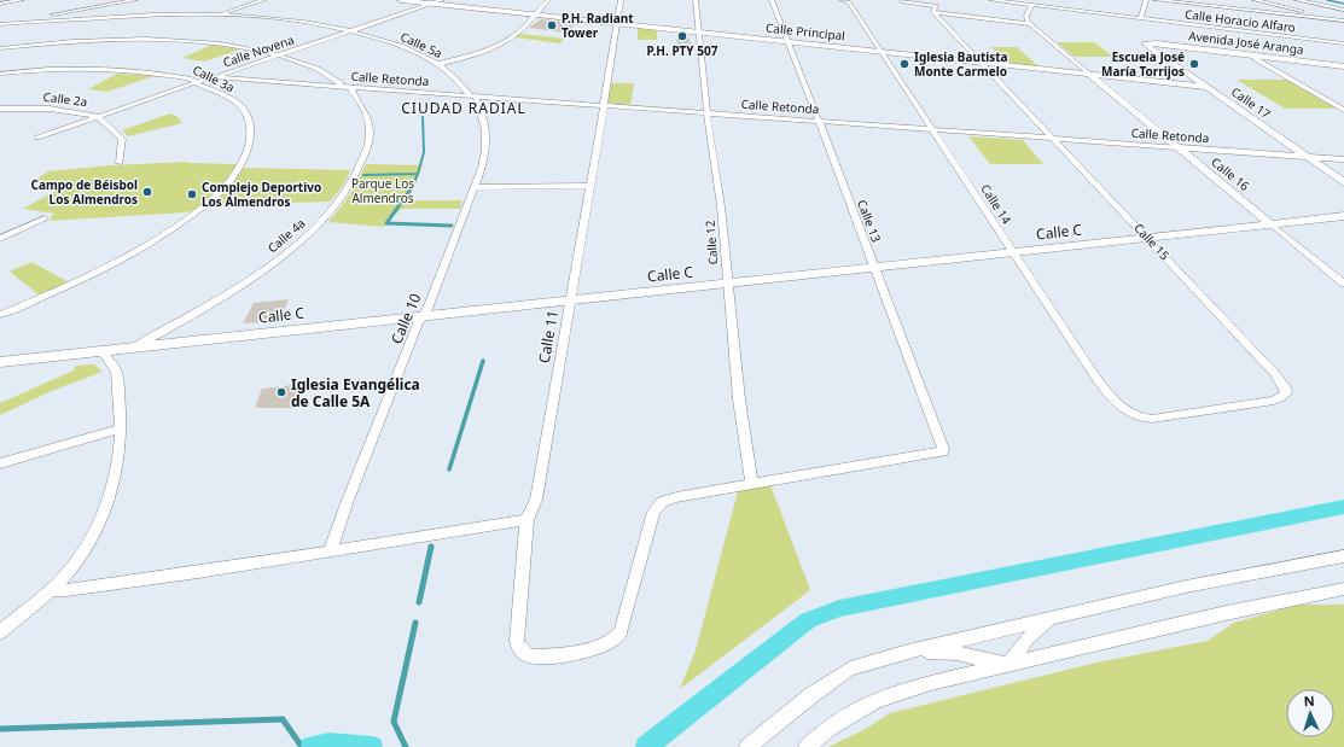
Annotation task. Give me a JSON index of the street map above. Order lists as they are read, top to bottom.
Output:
{
  "streets": {
    "street": [
      "Calle Horacio Alfaro",
      "Calle Principal",
      "Avenida José Aranga",
      "Calle 5a",
      "Calle Novena",
      "Calle 3a",
      "Calle Retonda",
      "Calle 2a",
      "Calle 17",
      "Calle 16",
      "Calle 14",
      "Calle 13",
      "Calle C",
      "Calle 4a",
      "Calle 15",
      "Calle 12",
      "Calle 10",
      "Calle 11"
    ]
  },
  "crossings": [
    ["Calle Principal", "Calle Novena"],
    ["Calle Principal", "Calle 17"],
    ["Calle Principal", "Calle 16"],
    ["Calle Principal", "Calle 14"],
    ["Calle Principal", "Calle 13"],
    ["Calle Principal", "Calle 15"],
    ["Calle Principal", "Calle 12"],
    ["Calle Principal", "Calle 11"],
    ["Avenida José Aranga", "Calle 17"],
    ["Calle 5a", "Calle Novena"],
    ["Calle 5a", "Calle Retonda"],
    ["Calle 5a", "Calle 10"],
    ["Calle Novena", "Calle 3a"],
    ["Calle Novena", "Calle Retonda"],
    ["Calle Novena", "Calle 2a"],
    ["Calle Retonda", "Calle 17"],
    ["Calle Retonda", "Calle 16"],
    ["Calle Retonda", "Calle 14"],
    ["Calle Retonda", "Calle 13"],
    ["Calle Retonda", "Calle 4a"],
    ["Calle Retonda", "Calle 15"],
    ["Calle Retonda", "Calle 12"],
    ["Calle Retonda", "Calle 10"],
    ["Calle Retonda", "Calle 11"],
    ["Calle 16", "Calle C"],
    ["Calle 14", "Calle C"],
    ["Calle 14", "Calle 15"],
    ["Calle 13", "Calle C"],
    ["Calle 13", "Calle 12"],
    ["Calle 13", "Calle 11"],
    ["Calle C", "Calle 4a"],
    ["Calle C", "Calle 15"],
    ["Calle C", "Calle 12"],
    ["Calle C", "Calle 10"],
    ["Calle C", "Calle 11"],
    ["Calle 12", "Calle 11"]
  ],
  "districts": ["CIUDAD RADIAL"],
  "parks": ["Parque Los Almendros"],
  "places": [
    "P.H. Radiant Tower",
    "P.H. PTY 507",
    "Iglesia Bautista Monte Carmelo",
    "Escuela José María Torrijos",
    "Campo de Béisbol Los Almendros",
    "Complejo Deportivo Los Almendros",
    "Iglesia Evangélica de Calle 5A"
  ],
  "north": "top"
}
